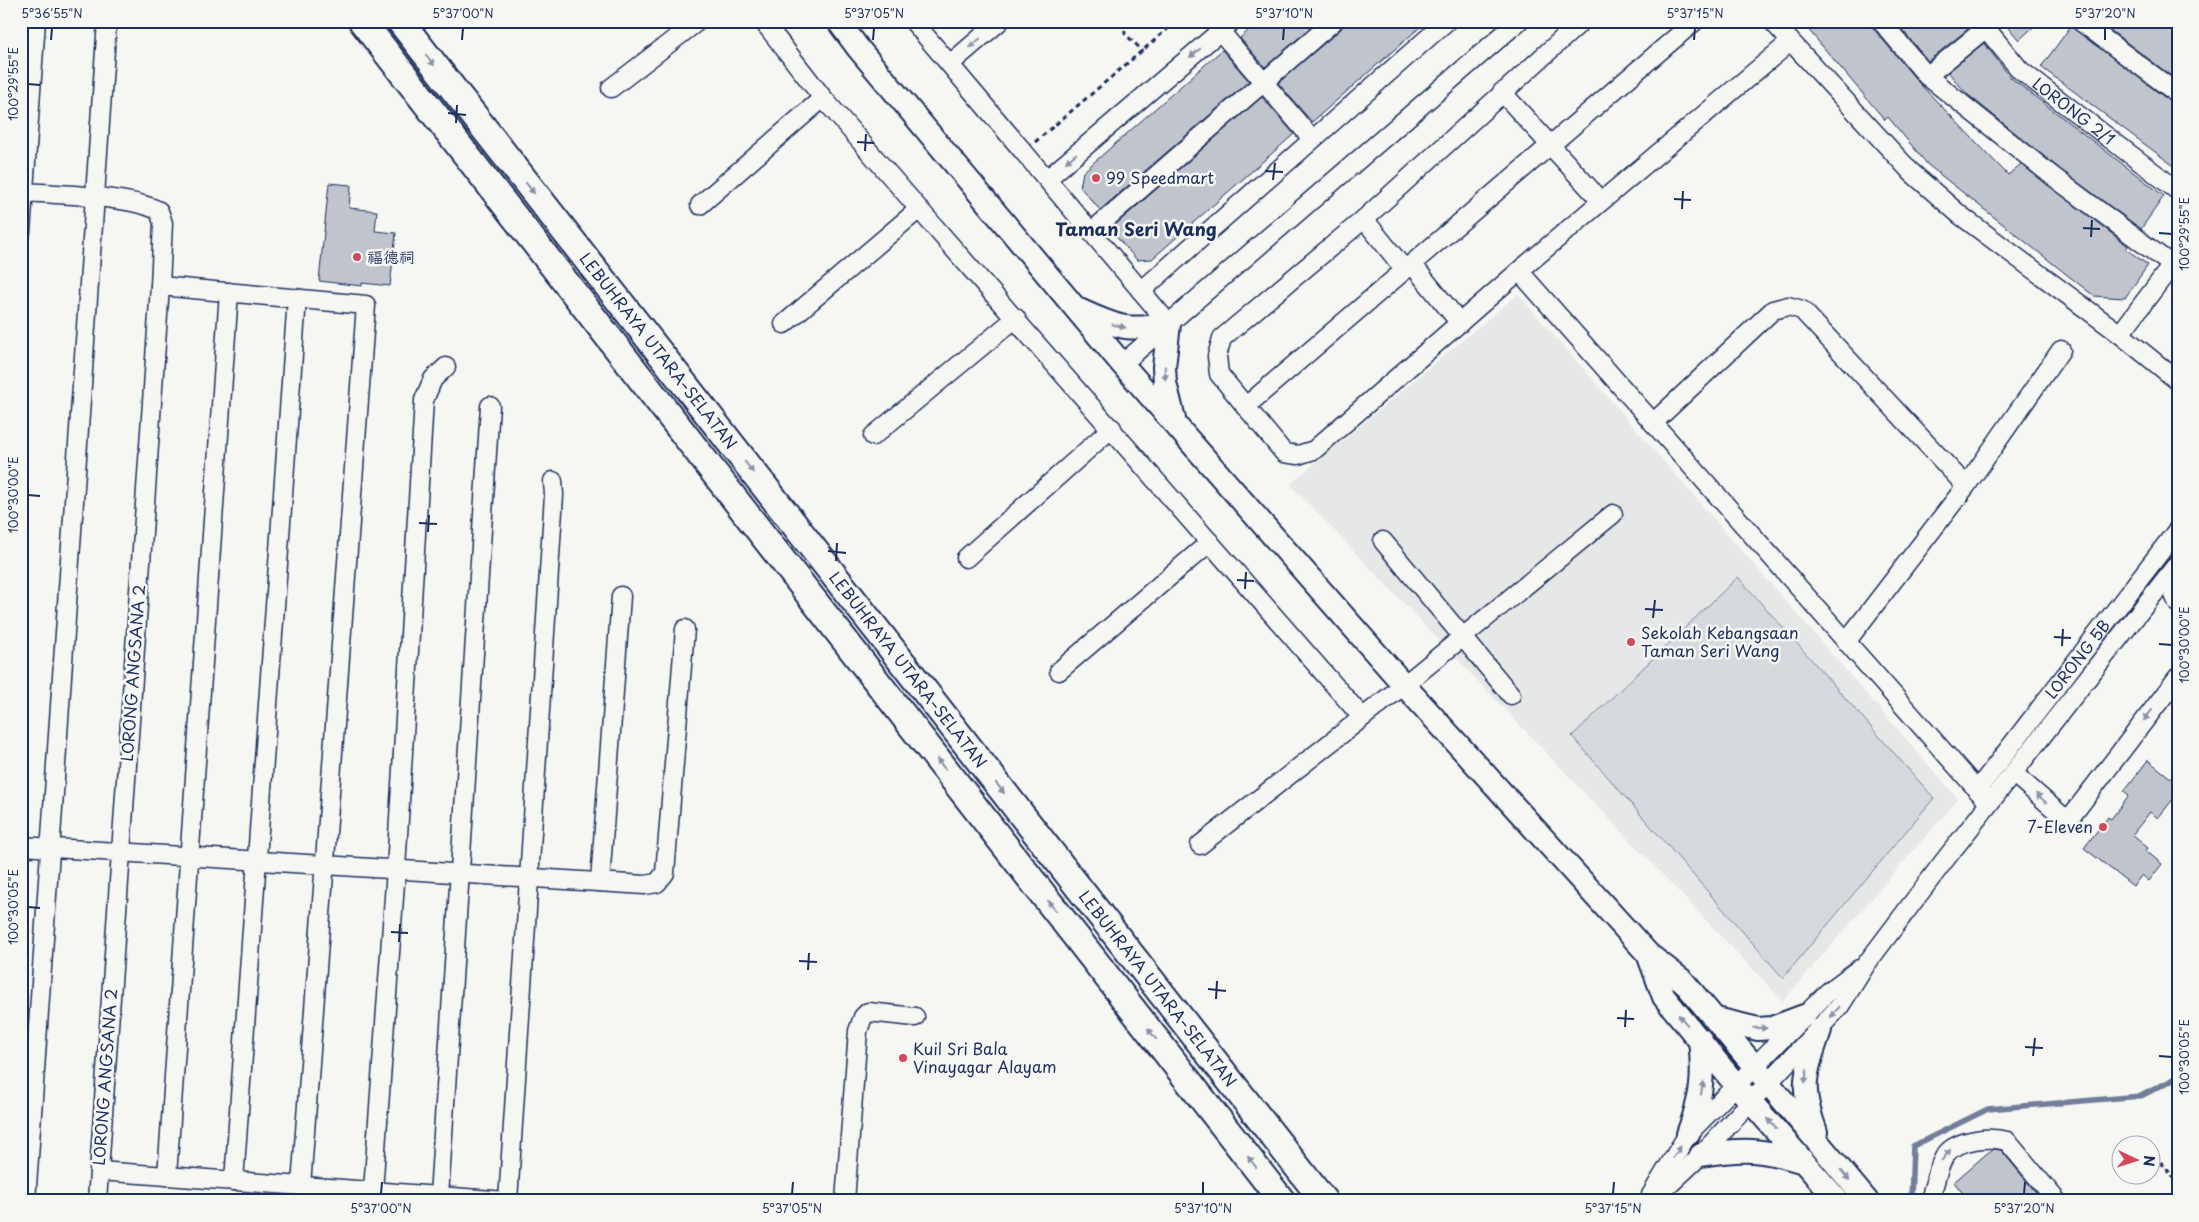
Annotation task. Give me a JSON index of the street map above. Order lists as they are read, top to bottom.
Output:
{
  "streets": {
    "highway": ["LEBUHRAYA UTARA–SELATAN"],
    "street": ["LORONG 2/1", "LORONG 5B", "LORONG ANGSANA 2"]
  },
  "districts": ["Taman Seri Wang"],
  "places": [
    "99 Speedmart",
    "福德祠",
    "Sekolah Kebangsaan Taman Seri Wang",
    "7-Eleven",
    "Kuil Sri Bala Vinayagar Alayam"
  ],
  "north": "right",
  "coordinates": [
    "5°36'55\"N",
    "5°37'00\"N",
    "5°37'05\"N",
    "5°37'10\"N",
    "5°37'15\"N",
    "5°37'20\"N",
    "100°29'55\"E",
    "100°30'00\"E",
    "100°30'05\"E"
  ]
}
